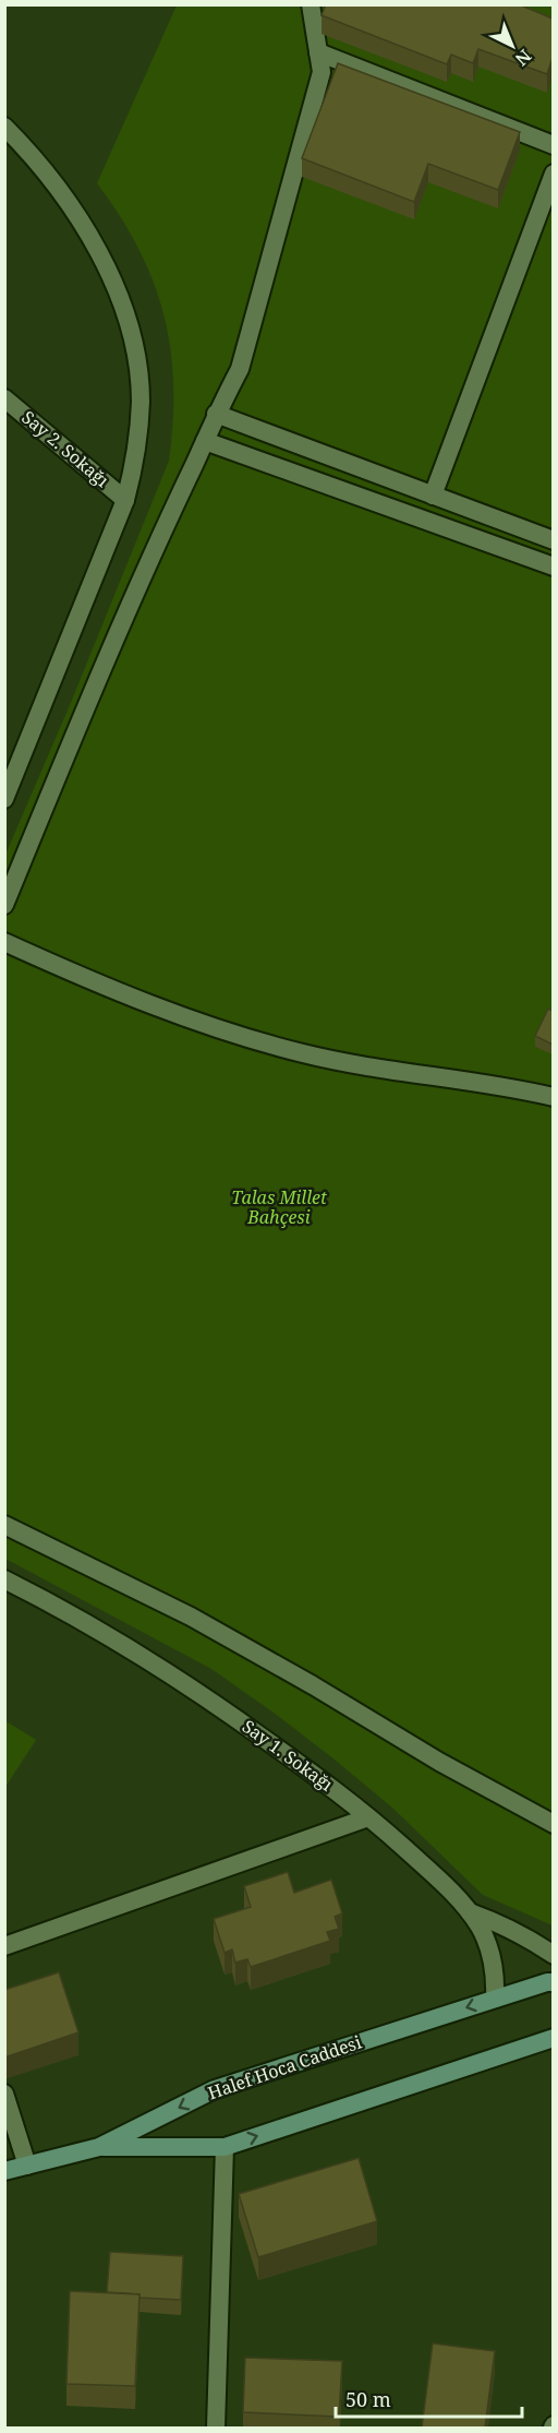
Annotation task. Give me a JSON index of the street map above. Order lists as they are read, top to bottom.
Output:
{
  "streets": {
    "main road": ["Halef Hoca Caddesi"],
    "street": ["Say 2. Sokağı", "Say 1. Sokağı"]
  },
  "crossings": [
    ["Say 1. Sokağı", "Halef Hoca Caddesi"]
  ],
  "parks": ["Talas Millet Bahçesi"],
  "scale_bar": "50 m",
  "north": "bottom right"
}
